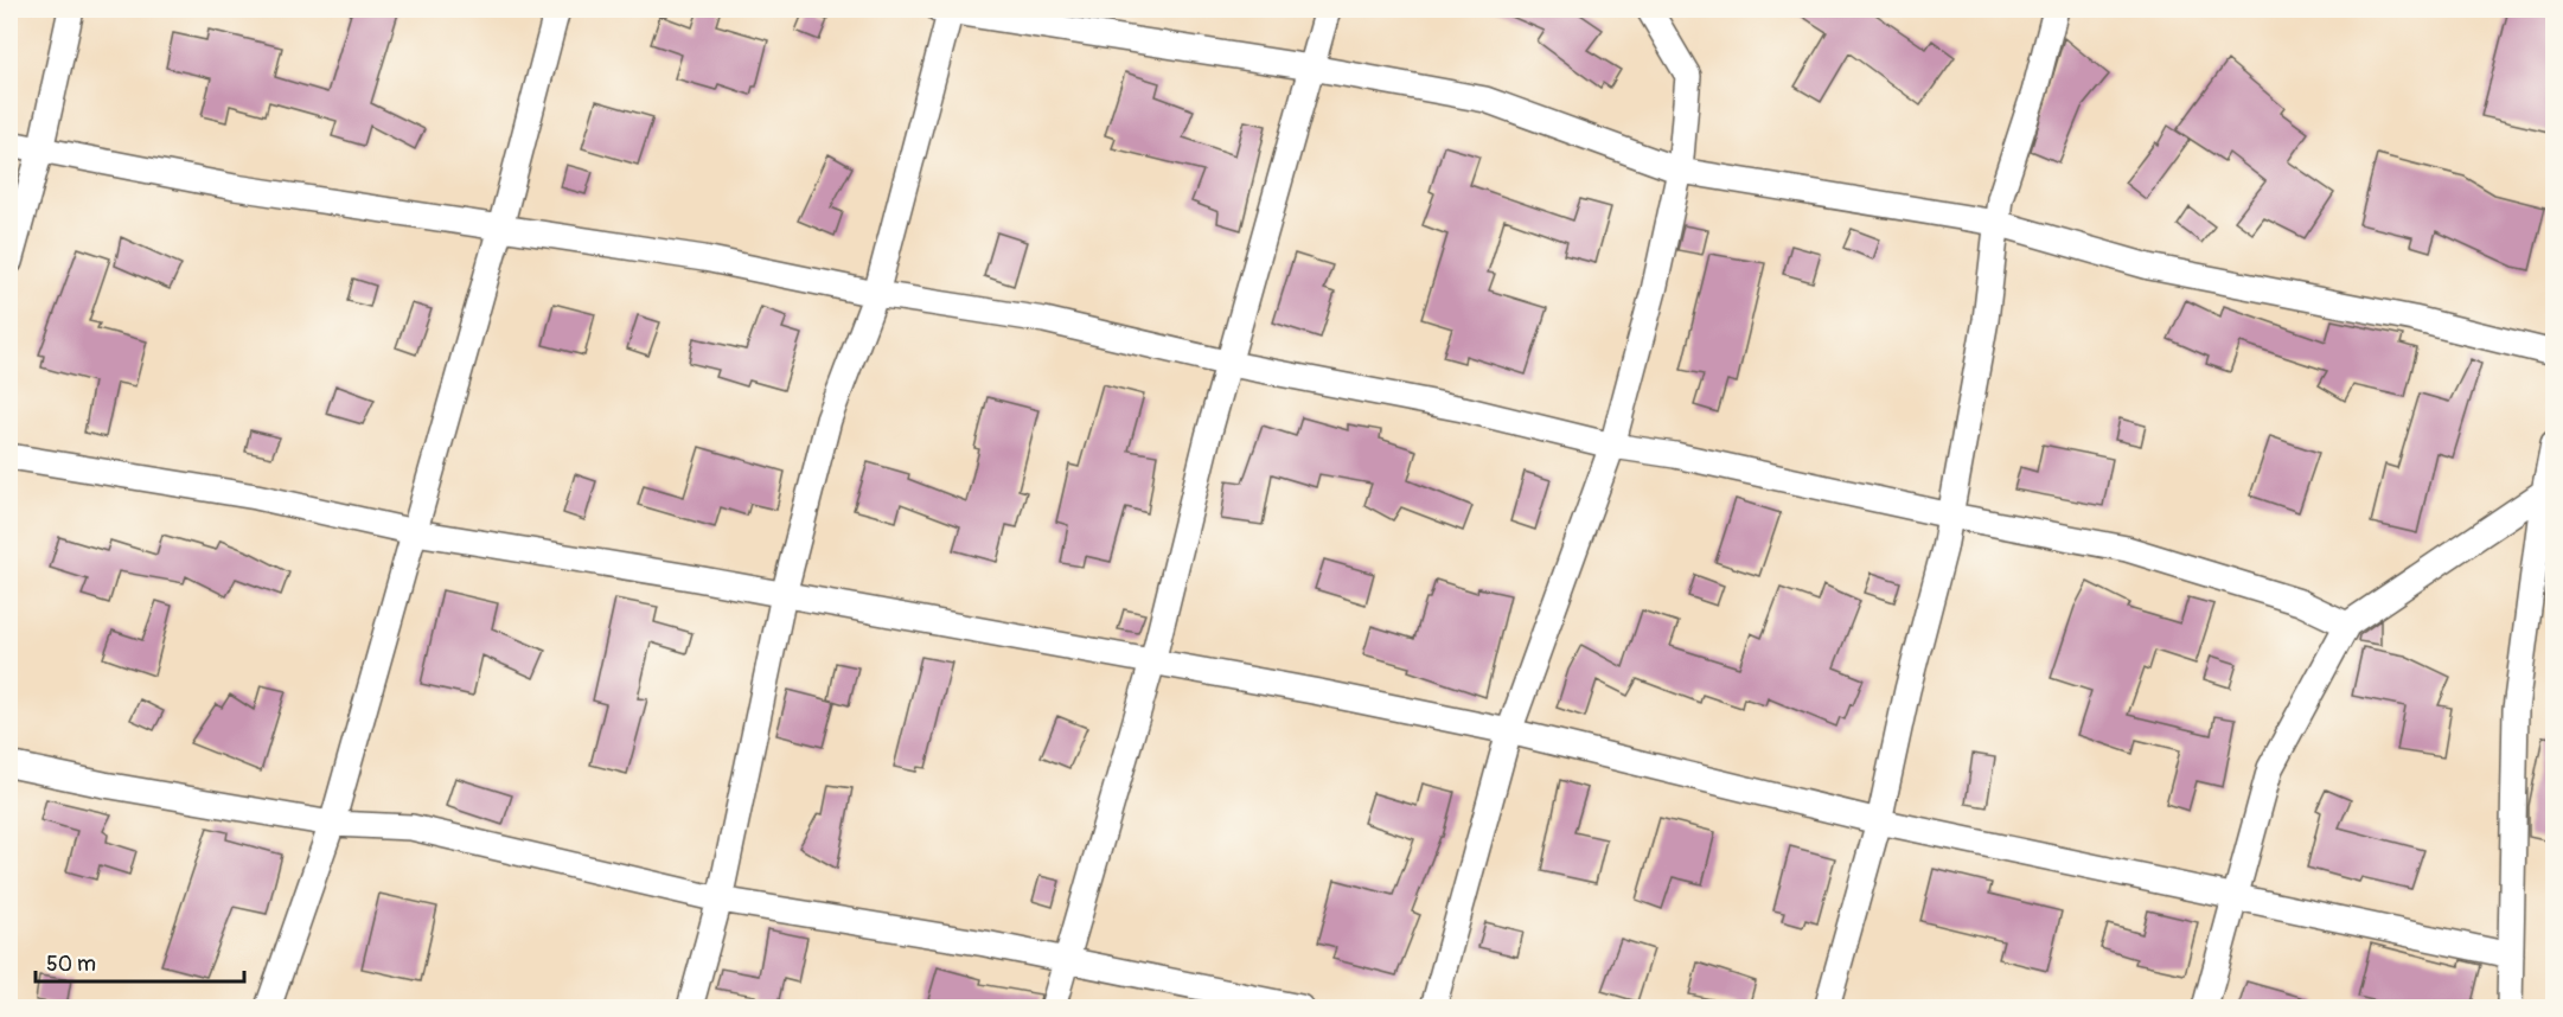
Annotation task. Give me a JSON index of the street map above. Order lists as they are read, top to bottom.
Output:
{
  "scale_bar": "50 m"
}
